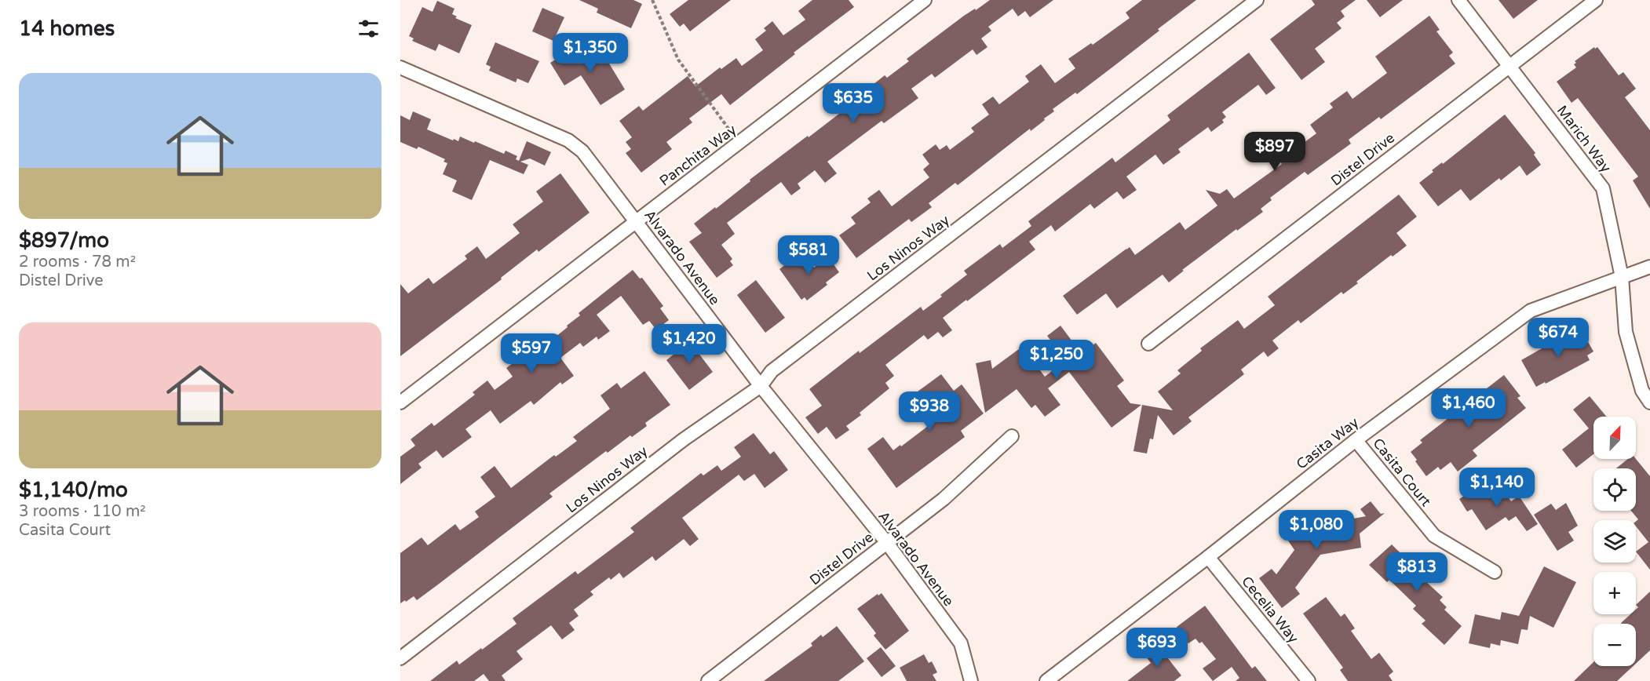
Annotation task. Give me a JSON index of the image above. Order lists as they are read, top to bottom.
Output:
{
  "streets": {
    "street": [
      "Marich Way",
      "Panchita Way",
      "Distel Drive",
      "Los Ninos Way",
      "Alvarado Avenue",
      "Casita Way",
      "Casita Court",
      "Cecelia Way"
    ]
  },
  "crossings": [
    ["Marich Way", "Distel Drive"],
    ["Marich Way", "Casita Way"],
    ["Panchita Way", "Alvarado Avenue"],
    ["Distel Drive", "Alvarado Avenue"],
    ["Los Ninos Way", "Alvarado Avenue"],
    ["Casita Way", "Casita Court"],
    ["Casita Way", "Cecelia Way"]
  ],
  "north": "top right",
  "page": {
    "heading": "14 homes",
    "price": [
      "$1,350",
      "$635",
      "$897",
      "$581",
      "$674",
      "$1,420",
      "$597",
      "$1,250",
      "$1,460",
      "$938",
      "$1,140",
      "$1,080",
      "$813",
      "$693"
    ],
    "list": [
      {
        "name": "$897/mo",
        "note": "2 rooms · 78 m² · Distel Drive"
      },
      {
        "name": "$1,140/mo",
        "note": "3 rooms · 110 m² · Casita Court"
      }
    ],
    "map_buttons": ["+", "−"]
  }
}
